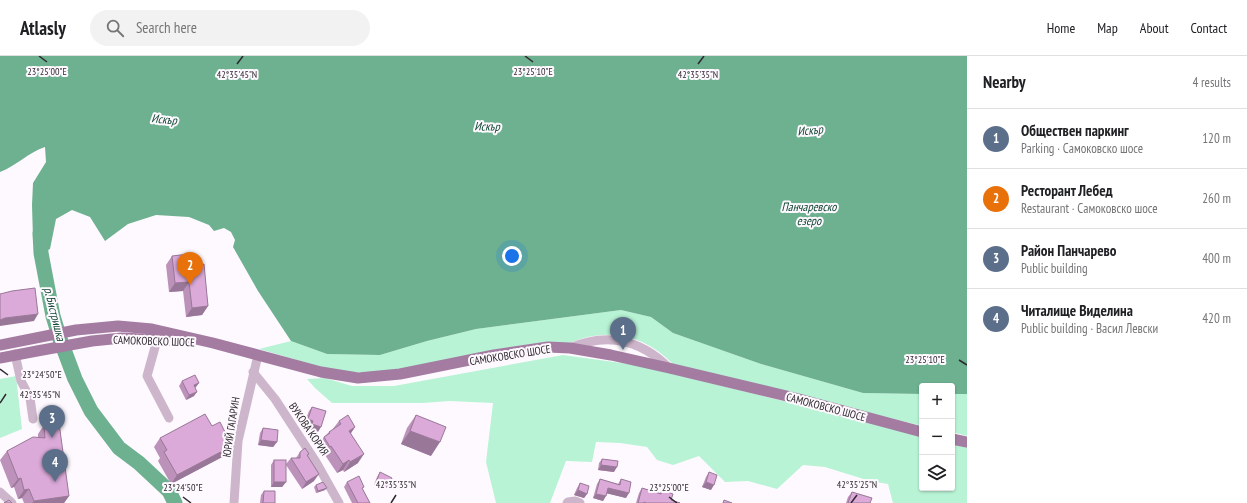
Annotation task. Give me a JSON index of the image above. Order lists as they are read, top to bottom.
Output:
{
  "streets": {
    "main road": ["САМОКОВСКО ШОСЕ"],
    "street": ["ЮРИЙ ГАГАРИН", "ВУКОВА КОРИЯ"]
  },
  "crossings": [
    ["САМОКОВСКО ШОСЕ", "ЮРИЙ ГАГАРИН"],
    ["ЮРИЙ ГАГАРИН", "ВУКОВА КОРИЯ"]
  ],
  "water": ["Искър", "Панчаревско езеро", "р. Бистришка"],
  "page": {
    "header": "Atlasly",
    "search": "Search here",
    "nav": [
      "Home",
      "Map",
      "About",
      "Contact"
    ],
    "heading": ["Nearby", "4 results"],
    "list": [
      {
        "mark": "1",
        "name": "Обществен паркинг",
        "note": "Parking · Самоковско шосе",
        "value": "120 m"
      },
      {
        "mark": "2",
        "name": "Ресторант Лебед",
        "note": "Restaurant · Самоковско шосе",
        "value": "260 m"
      },
      {
        "mark": "3",
        "name": "Район Панчарево",
        "note": "Public building",
        "value": "400 m"
      },
      {
        "mark": "4",
        "name": "Читалище Виделина",
        "note": "Public building · Васил Левски",
        "value": "420 m"
      }
    ],
    "pins": [
      "2",
      "1",
      "3",
      "4"
    ],
    "map_buttons": ["+", "−"]
  },
  "coordinates": [
    "23°25'00\"E",
    "23°25'10\"E",
    "42°35'45\"N",
    "42°35'35\"N",
    "23°24'50\"E",
    "42°35'25\"N"
  ]
}
